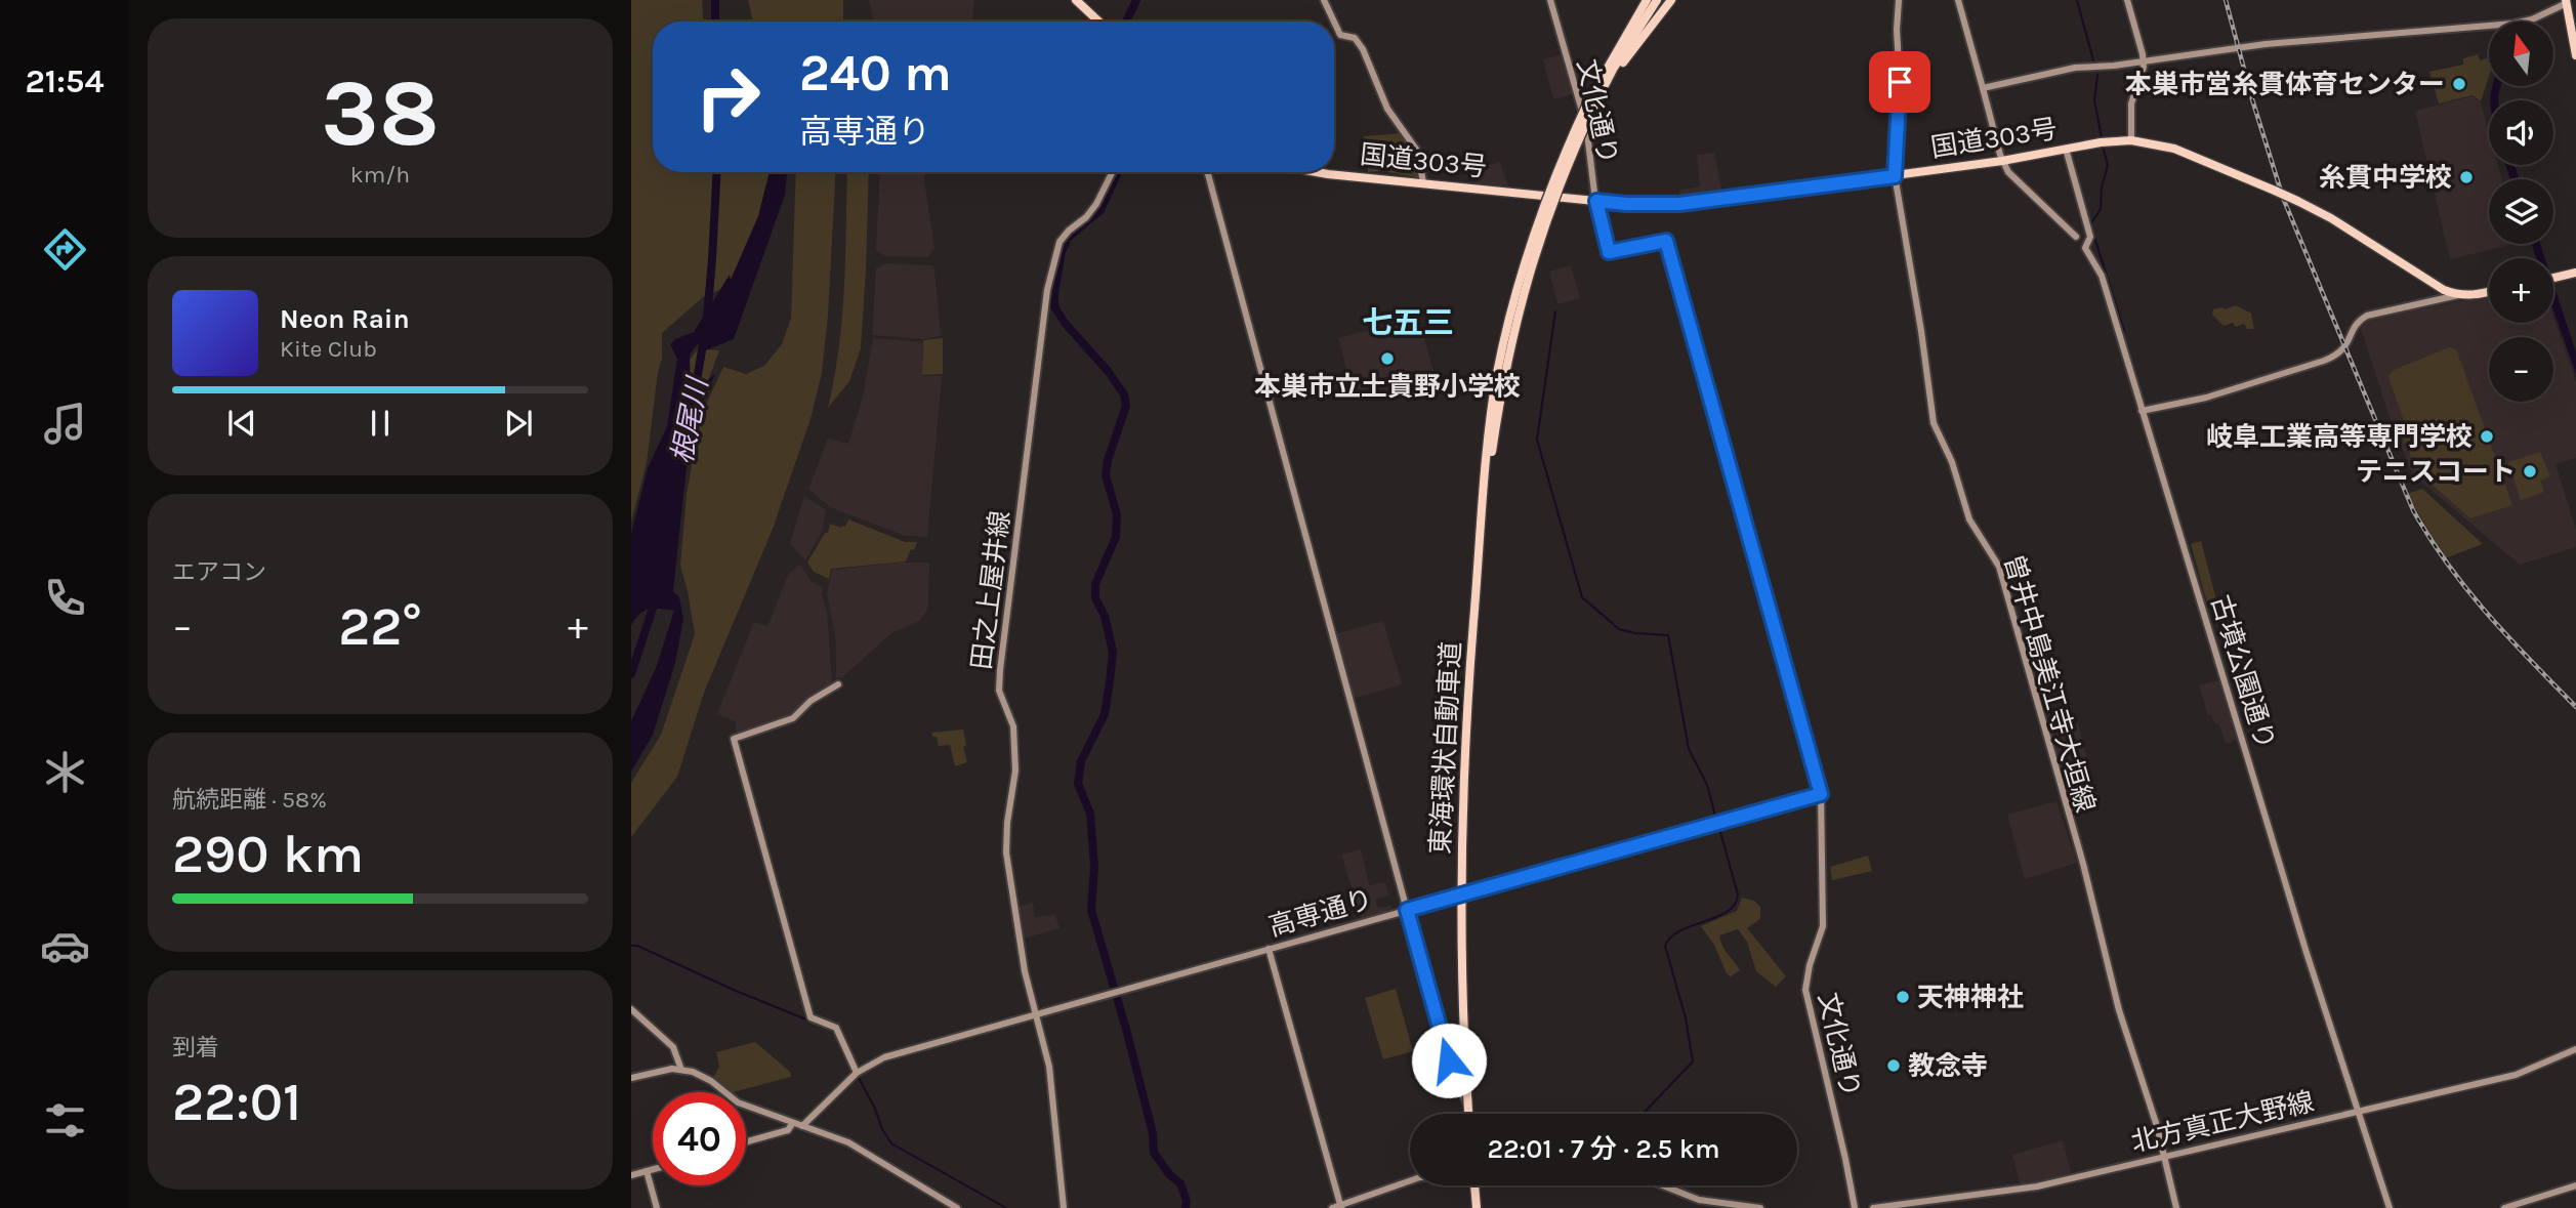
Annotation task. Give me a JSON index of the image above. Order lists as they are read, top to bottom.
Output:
{
  "streets": {
    "highway": ["国道303号", "東海環状自動車道"],
    "street": [
      "文化通り",
      "田之上屋井線",
      "古墳公園通り",
      "曽井中島美江寺大垣線",
      "高専通り",
      "北方真正大野線"
    ]
  },
  "crossings": [
    ["文化通り", "国道303号"],
    ["文化通り", "高専通り"],
    ["国道303号", "古墳公園通り"],
    ["国道303号", "曽井中島美江寺大垣線"],
    ["田之上屋井線", "高専通り"],
    ["古墳公園通り", "北方真正大野線"],
    ["曽井中島美江寺大垣線", "北方真正大野線"]
  ],
  "districts": ["七五三"],
  "water": ["根尾川"],
  "places": [
    "本巣市営糸貫体育センター",
    "糸貫中学校",
    "本巣市立土貴野小学校",
    "岐阜工業高等専門学校",
    "テニスコート",
    "天神神社",
    "教念寺"
  ],
  "north": "top",
  "page": {
    "tabs": "21:54",
    "tile": [
      ["38", "km/h"],
      "エアコン",
      ["航続距離 · 58%", "290 km"],
      ["到着", "22:01"]
    ],
    "map_buttons": ["+", "−"],
    "turn": ["240 m", "高専通り"],
    "song": ["Neon Rain", "Kite Club"],
    "heat": ["−", "22°", "+"],
    "limit": "40",
    "trip": "22:01 · 7 分 · 2.5 km"
  }
}
